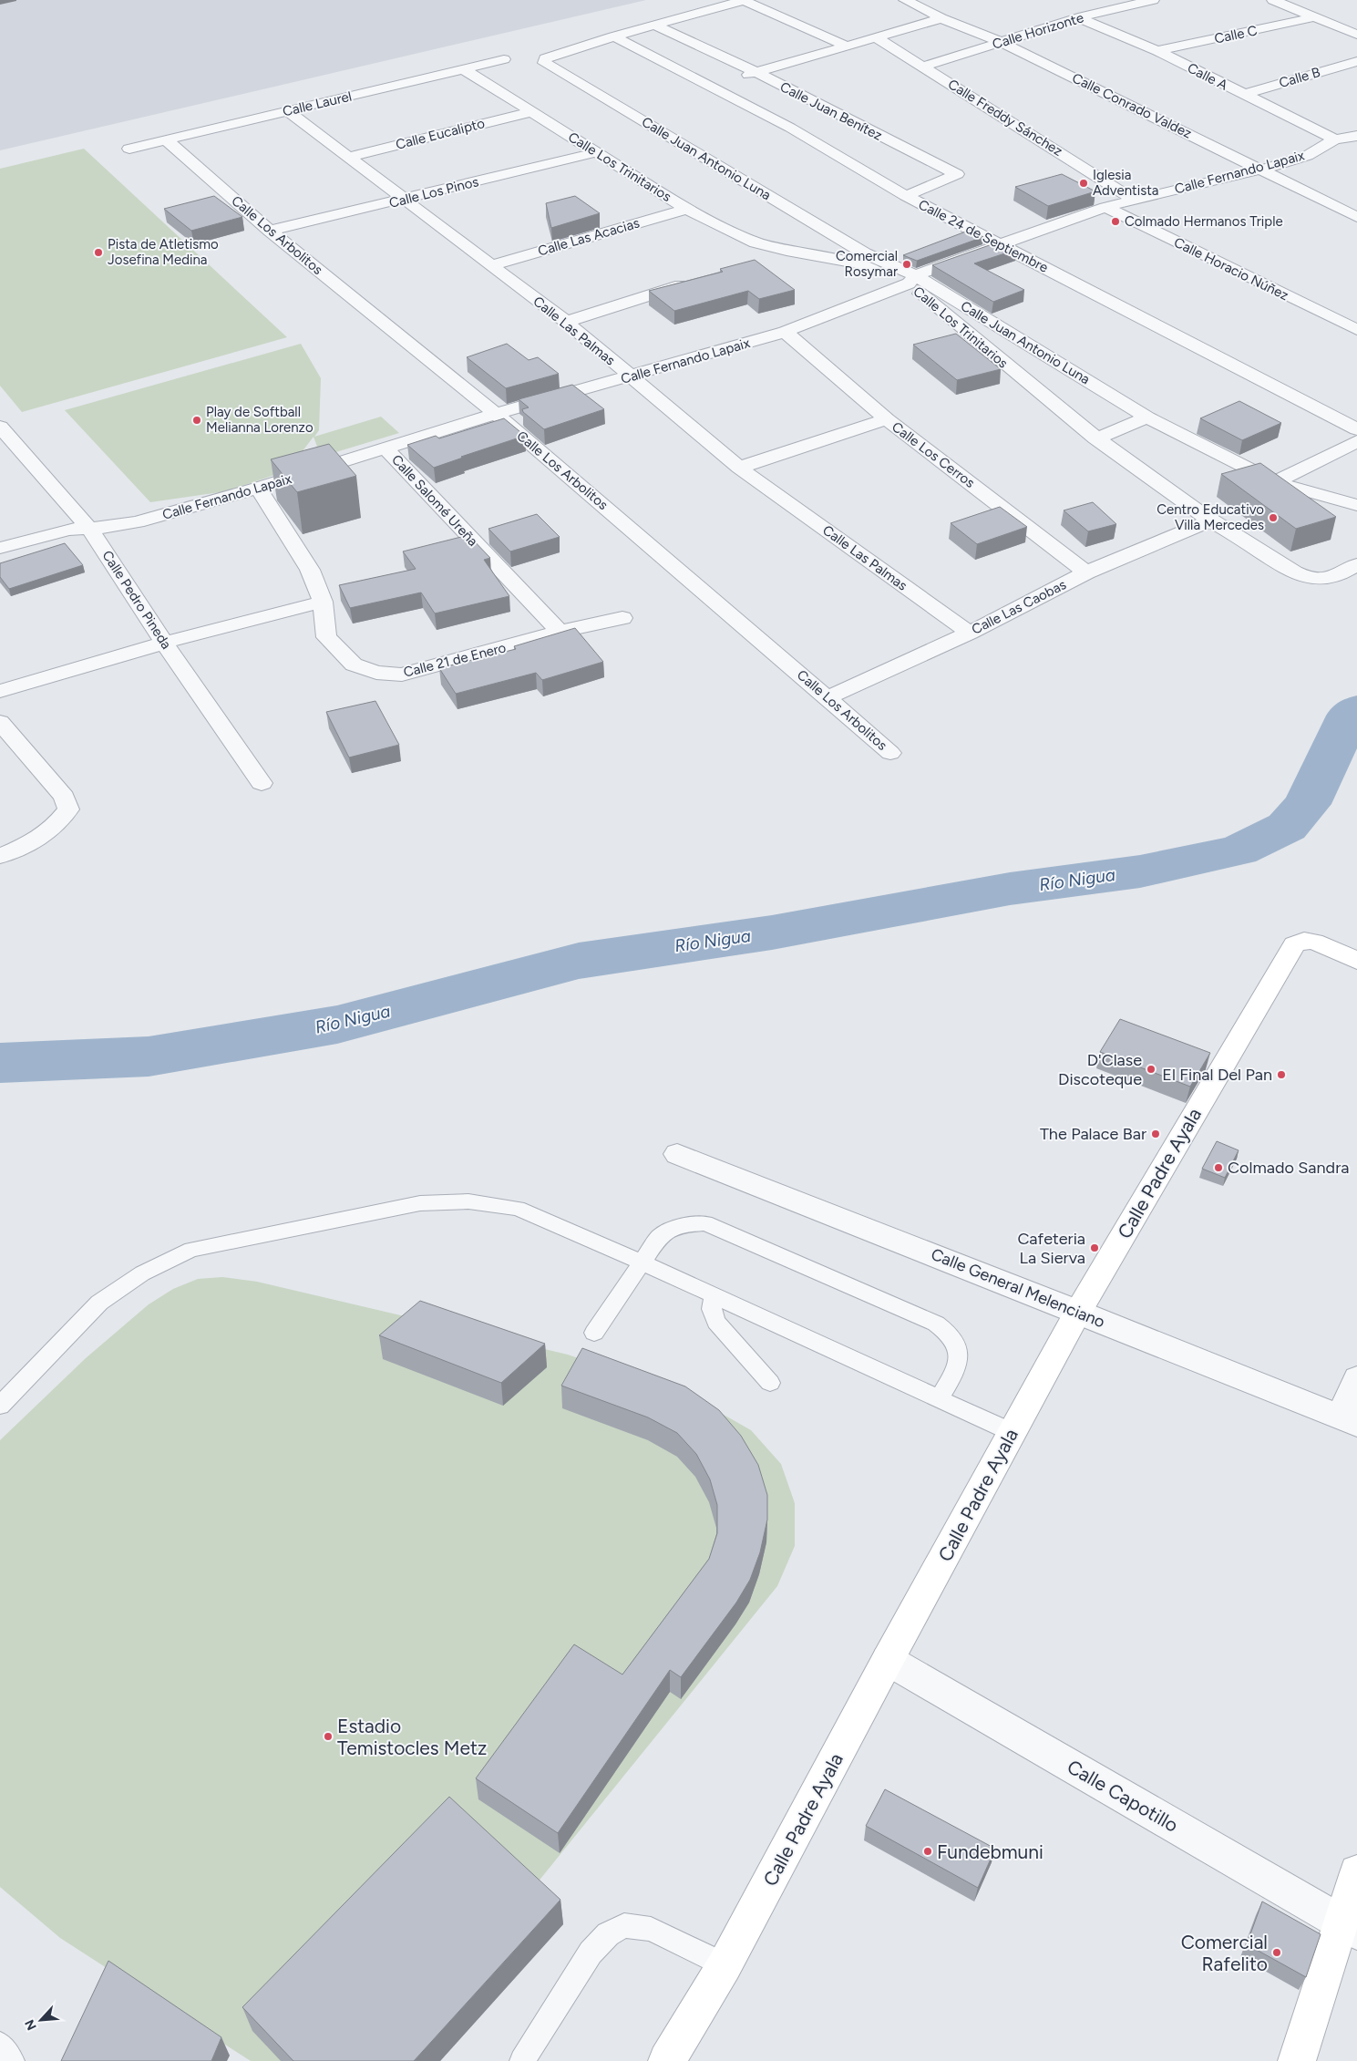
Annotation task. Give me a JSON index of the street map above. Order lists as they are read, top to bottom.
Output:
{
  "streets": {
    "main road": ["Calle Padre Ayala"],
    "street": [
      "Calle Horizonte",
      "Calle C",
      "Calle A",
      "Calle B",
      "Calle Laurel",
      "Calle Conrado Valdez",
      "Calle Juan Benítez",
      "Calle Freddy Sánchez",
      "Calle Eucalipto",
      "Calle Juan Antonio Luna",
      "Calle Los Trinitarios",
      "Calle Fernando Lapaix",
      "Calle Los Pinos",
      "Calle Los Arbolitos",
      "Calle 24 de Septiembre",
      "Calle Las Acacias",
      "Calle Horacio Núñez",
      "Calle Las Palmas",
      "Calle Los Cerros",
      "Calle Salomé Ureña",
      "Calle Pedro Pineda",
      "Calle Las Caobas",
      "Calle 21 de Enero",
      "Calle General Melenciano",
      "Calle Capotillo"
    ]
  },
  "crossings": [
    ["Calle Horizonte", "Calle A"],
    ["Calle Horizonte", "Calle Conrado Valdez"],
    ["Calle Horizonte", "Calle Freddy Sánchez"],
    ["Calle C", "Calle A"],
    ["Calle A", "Calle B"],
    ["Calle A", "Calle Fernando Lapaix"],
    ["Calle Laurel", "Calle Los Trinitarios"],
    ["Calle Laurel", "Calle Los Arbolitos"],
    ["Calle Laurel", "Calle Las Palmas"],
    ["Calle Conrado Valdez", "Calle Fernando Lapaix"],
    ["Calle Juan Benítez", "Calle 24 de Septiembre"],
    ["Calle Freddy Sánchez", "Calle Fernando Lapaix"],
    ["Calle Eucalipto", "Calle Los Trinitarios"],
    ["Calle Eucalipto", "Calle Las Palmas"],
    ["Calle Juan Antonio Luna", "Calle Los Trinitarios"],
    ["Calle Juan Antonio Luna", "Calle Fernando Lapaix"],
    ["Calle Juan Antonio Luna", "Calle 24 de Septiembre"],
    ["Calle Los Trinitarios", "Calle Fernando Lapaix"],
    ["Calle Los Trinitarios", "Calle Los Pinos"],
    ["Calle Los Trinitarios", "Calle Las Acacias"],
    ["Calle Los Trinitarios", "Calle Las Caobas"],
    ["Calle Fernando Lapaix", "Calle Los Arbolitos"],
    ["Calle Fernando Lapaix", "Calle 24 de Septiembre"],
    ["Calle Fernando Lapaix", "Calle Horacio Núñez"],
    ["Calle Fernando Lapaix", "Calle Las Palmas"],
    ["Calle Fernando Lapaix", "Calle Los Cerros"],
    ["Calle Fernando Lapaix", "Calle Salomé Ureña"],
    ["Calle Fernando Lapaix", "Calle Pedro Pineda"],
    ["Calle Fernando Lapaix", "Calle 21 de Enero"],
    ["Calle Los Pinos", "Calle Los Arbolitos"],
    ["Calle Los Pinos", "Calle Las Palmas"],
    ["Calle Los Arbolitos", "Calle Las Caobas"],
    ["Calle Las Acacias", "Calle Las Palmas"],
    ["Calle Las Palmas", "Calle Las Caobas"],
    ["Calle Los Cerros", "Calle Las Caobas"],
    ["Calle Salomé Ureña", "Calle 21 de Enero"],
    ["Calle Padre Ayala", "Calle General Melenciano"],
    ["Calle Padre Ayala", "Calle Capotillo"]
  ],
  "water": ["Río Nigua"],
  "places": [
    "Iglesia Adventista",
    "Colmado Hermanos Triple",
    "Pista de Atletismo Josefina Medina",
    "Comercial Rosymar",
    "Play de Softball Melianna Lorenzo",
    "Centro Educativo Villa Mercedes",
    "D'Clase Discoteque",
    "El Final Del Pan",
    "The Palace Bar",
    "Colmado Sandra",
    "Cafeteria La Sierva",
    "Estadio Temistocles Metz",
    "Fundebmuni",
    "Comercial Rafelito"
  ],
  "north": "bottom left"
}
